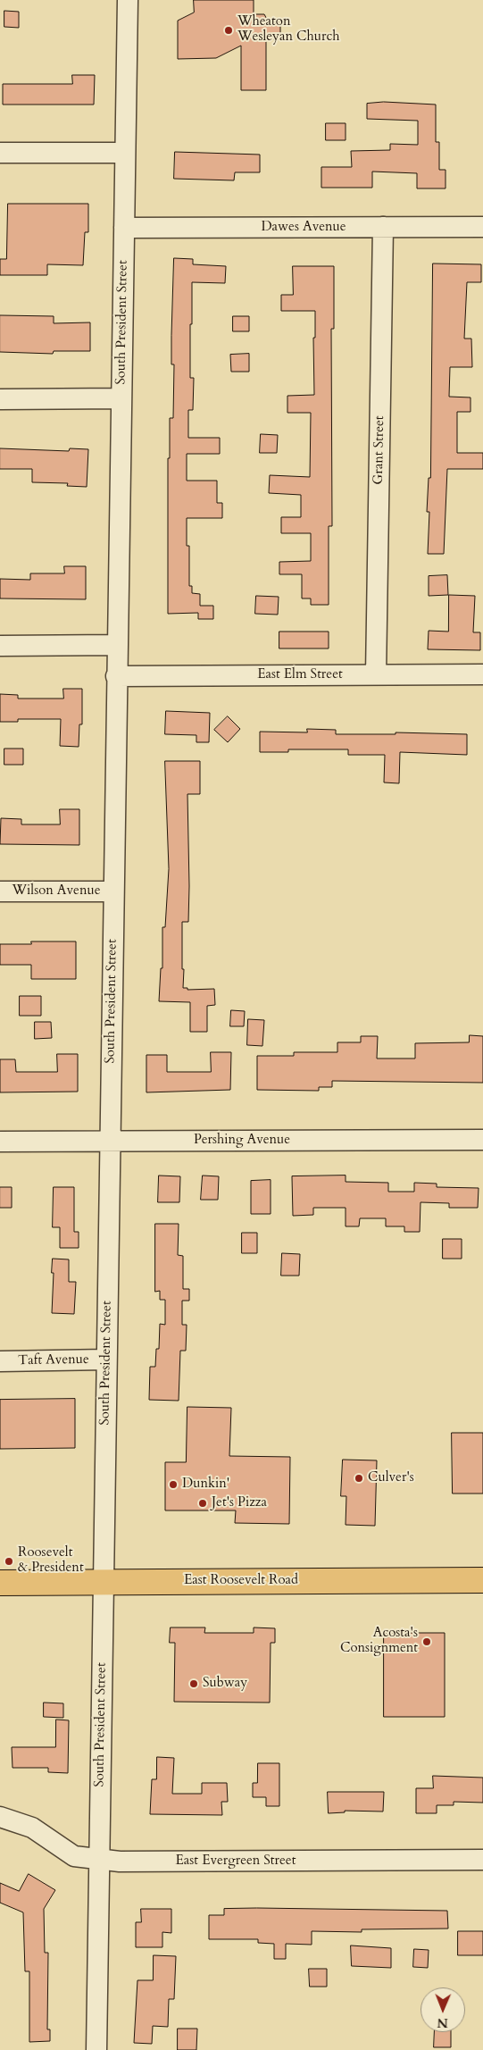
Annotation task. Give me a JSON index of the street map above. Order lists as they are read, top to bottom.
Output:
{
  "streets": {
    "main road": ["East Roosevelt Road"],
    "street": [
      "Dawes Avenue",
      "South President Street",
      "Grant Street",
      "East Elm Street",
      "Wilson Avenue",
      "Pershing Avenue",
      "Taft Avenue",
      "East Evergreen Street"
    ]
  },
  "crossings": [
    ["Dawes Avenue", "South President Street"],
    ["Dawes Avenue", "Grant Street"],
    ["South President Street", "East Elm Street"],
    ["South President Street", "Wilson Avenue"],
    ["South President Street", "Pershing Avenue"],
    ["South President Street", "Taft Avenue"],
    ["South President Street", "East Roosevelt Road"],
    ["South President Street", "East Evergreen Street"],
    ["Grant Street", "East Elm Street"]
  ],
  "places": [
    "Wheaton Wesleyan Church",
    "Culver's",
    "Dunkin'",
    "Jet's Pizza",
    "Roosevelt & President",
    "Acosta's Consignment",
    "Subway"
  ],
  "north": "bottom"
}
